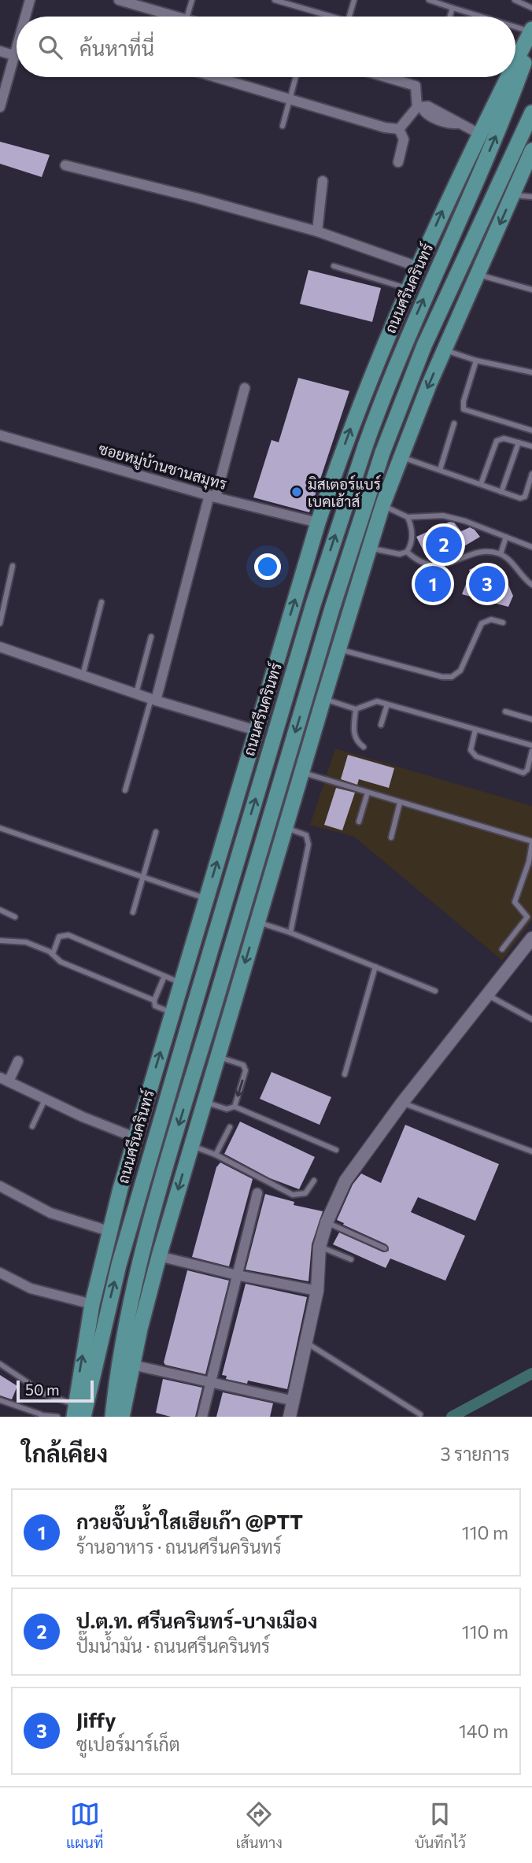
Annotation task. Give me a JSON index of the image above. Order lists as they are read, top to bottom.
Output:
{
  "streets": {
    "main road": ["ถนนศรีนครินทร์"],
    "street": ["ซอยหมู่บ้านชานสมุทร"]
  },
  "crossings": [
    ["ถนนศรีนครินทร์", "ซอยหมู่บ้านชานสมุทร"]
  ],
  "places": ["มิสเตอร์แบร์ เบคเฮ้าส์"],
  "scale_bar": "50 m",
  "page": {
    "search": "ค้นหาที่นี่",
    "pins": ["2", "1", "3"],
    "scale": "50 m",
    "heading": ["ใกล้เคียง", "3 รายการ"],
    "list": [
      {
        "mark": "1",
        "name": "กวยจั๊บน้ำใสเฮียเก๊า @PTT",
        "note": "ร้านอาหาร · ถนนศรีนครินทร์",
        "value": "110 m"
      },
      {
        "mark": "2",
        "name": "ป.ต.ท. ศรีนครินทร์-บางเมือง",
        "note": "ปั๊มน้ำมัน · ถนนศรีนครินทร์",
        "value": "110 m"
      },
      {
        "mark": "3",
        "name": "Jiffy",
        "note": "ซูเปอร์มาร์เก็ต",
        "value": "140 m"
      }
    ],
    "nav": ["แผนที่", "เส้นทาง", "บันทึกไว้"]
  }
}
